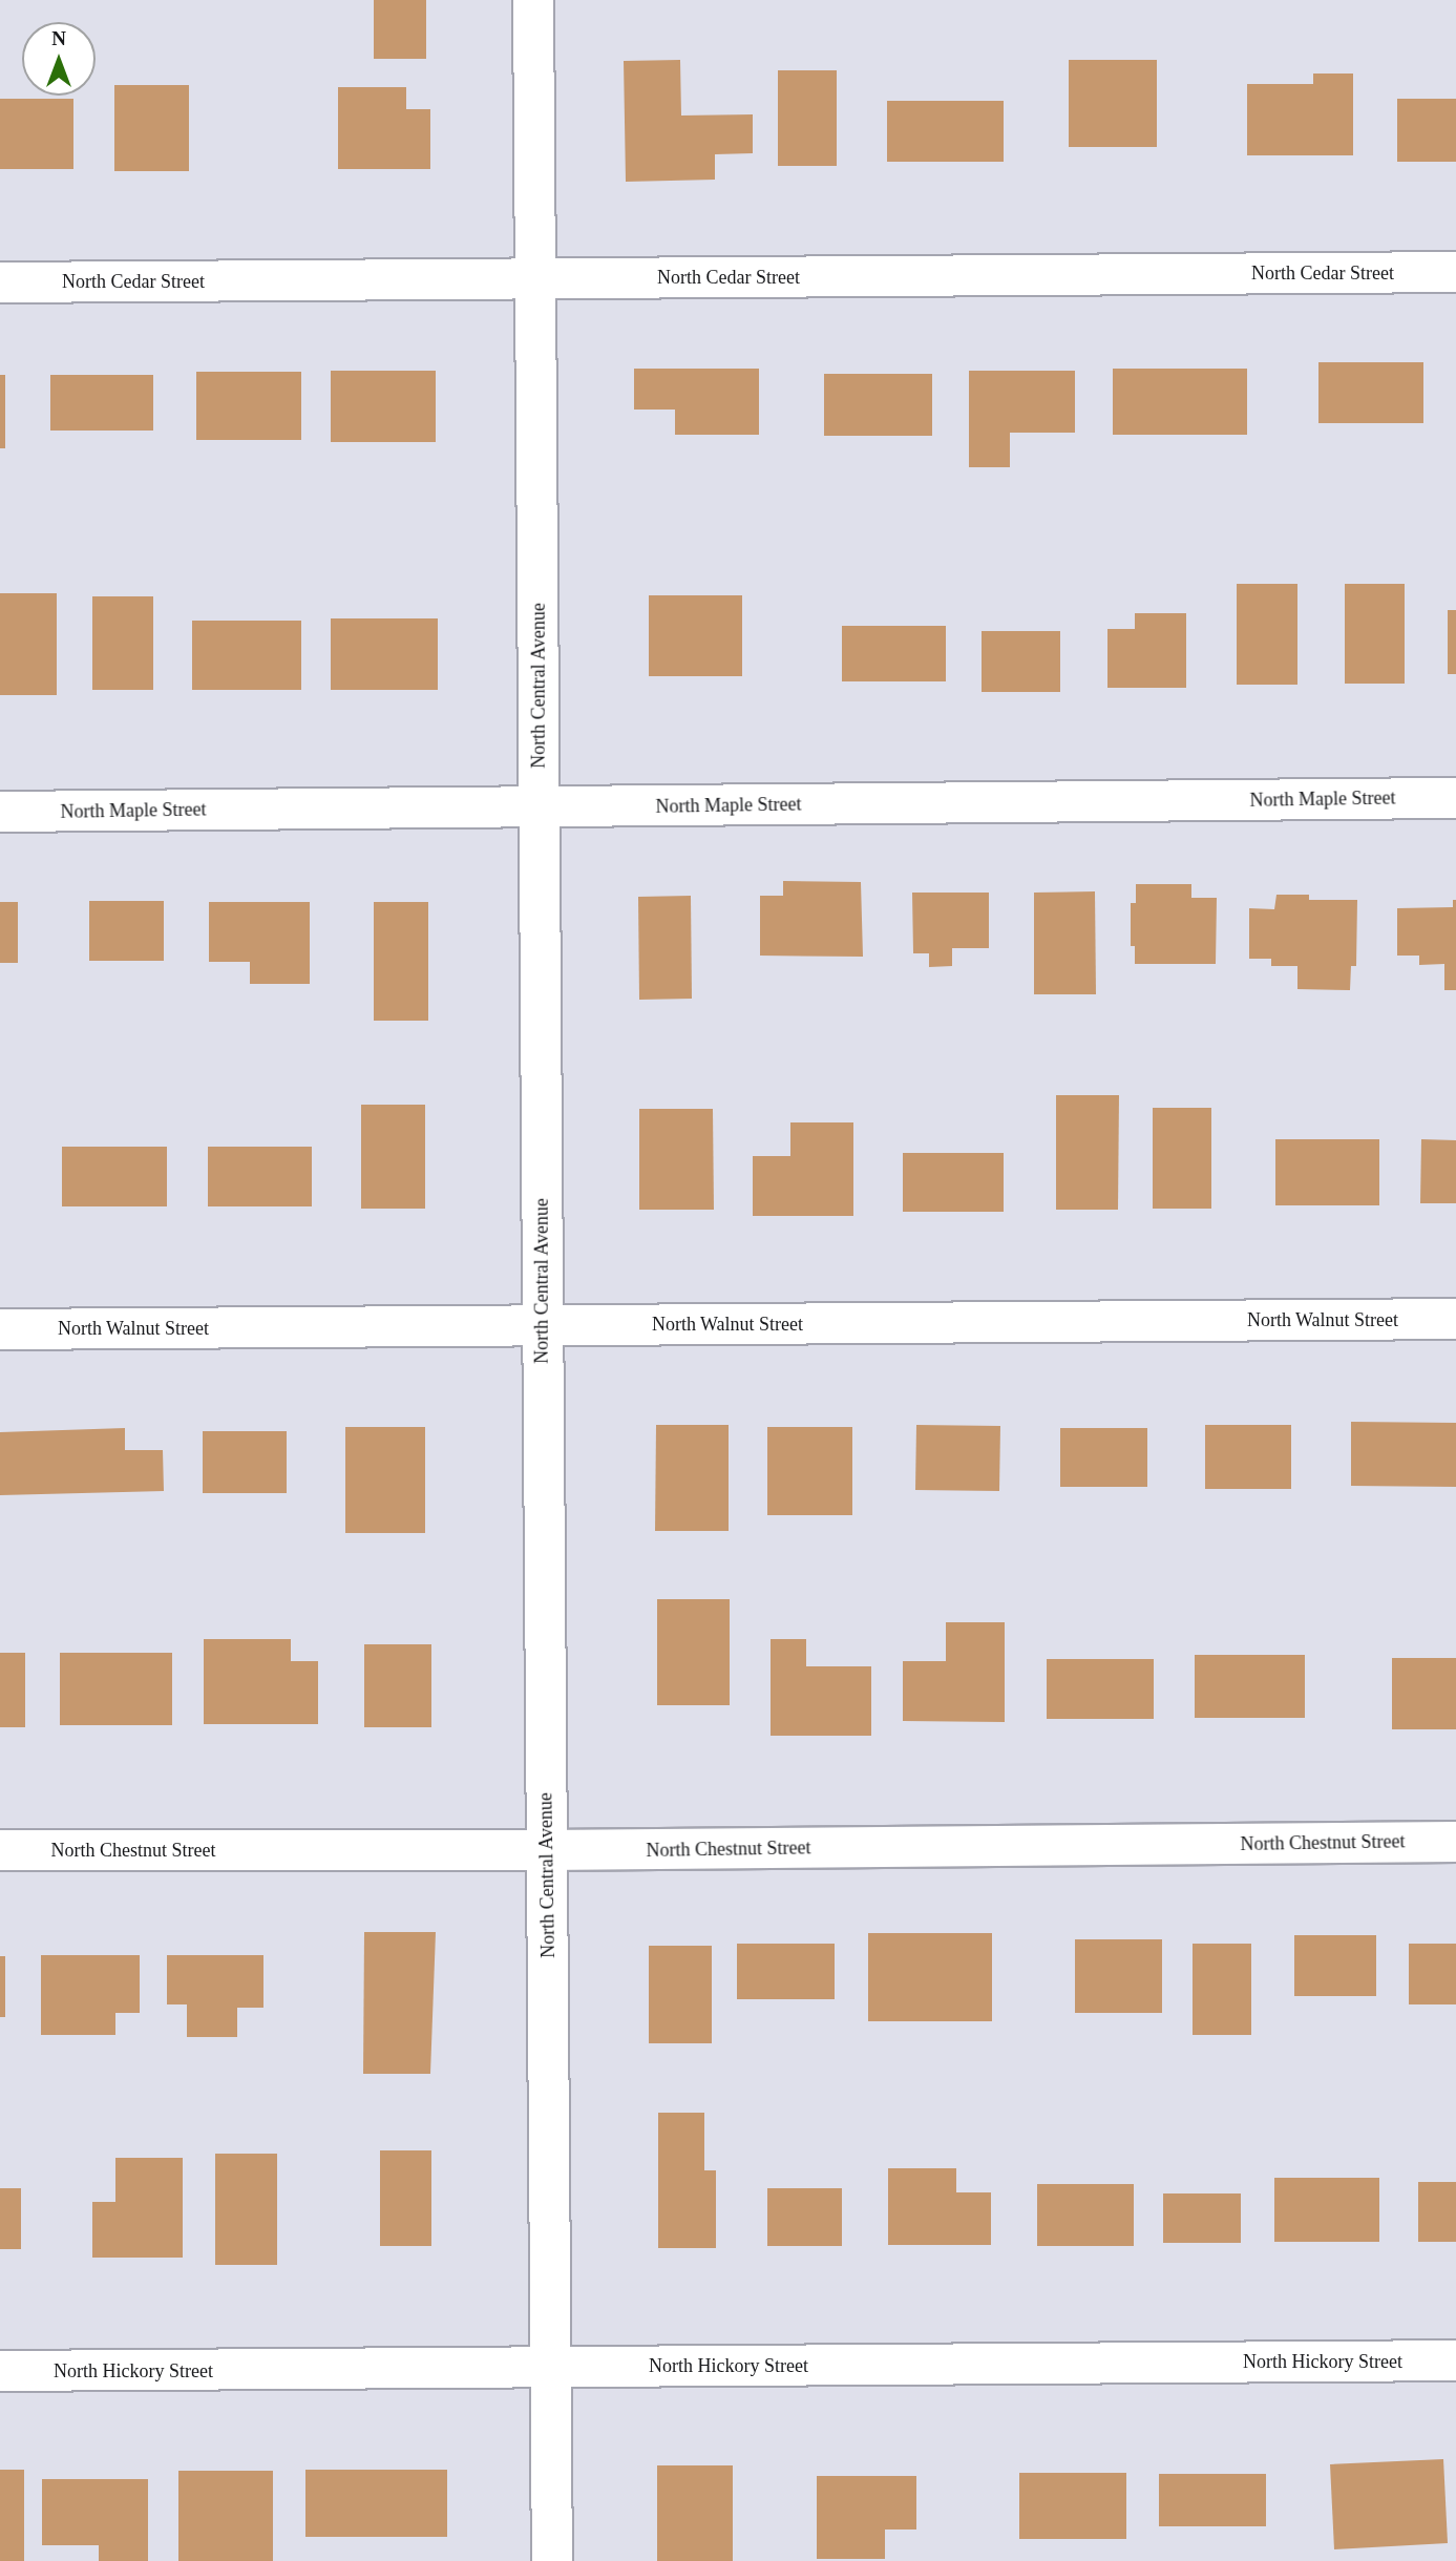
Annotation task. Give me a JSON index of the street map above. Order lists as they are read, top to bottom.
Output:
{
  "streets": {
    "street": [
      "North Cedar Street",
      "North Central Avenue",
      "North Maple Street",
      "North Walnut Street",
      "North Chestnut Street",
      "North Hickory Street"
    ]
  },
  "crossings": [
    ["North Cedar Street", "North Central Avenue"],
    ["North Central Avenue", "North Maple Street"],
    ["North Central Avenue", "North Walnut Street"],
    ["North Central Avenue", "North Chestnut Street"],
    ["North Central Avenue", "North Hickory Street"]
  ],
  "north": "top"
}
